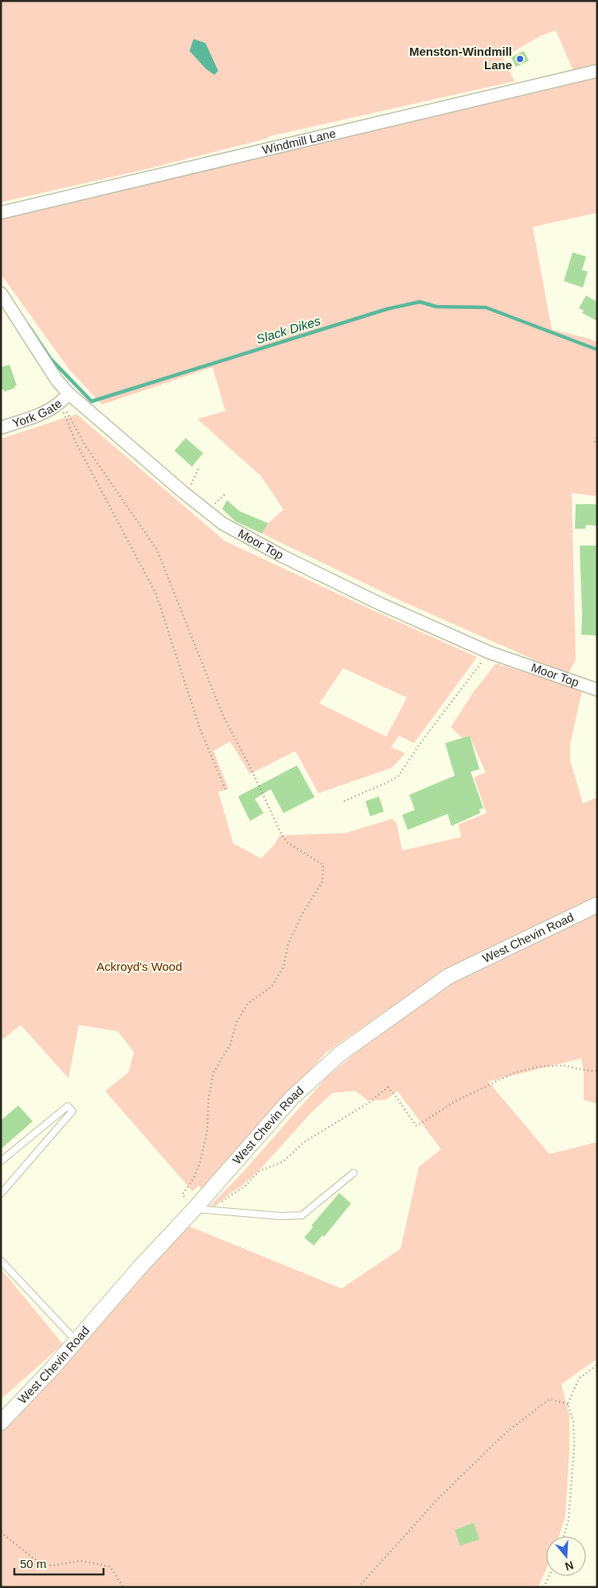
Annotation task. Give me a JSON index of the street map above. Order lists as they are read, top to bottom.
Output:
{
  "streets": {
    "street": [
      "Windmill Lane",
      "York Gate",
      "Moor Top",
      "West Chevin Road"
    ]
  },
  "crossings": [
    ["York Gate", "Moor Top"]
  ],
  "water": ["Slack Dikes"],
  "parks": ["Ackroyd's Wood"],
  "places": ["Menston-Windmill Lane"],
  "scale_bar": "50 m",
  "north": "bottom"
}
